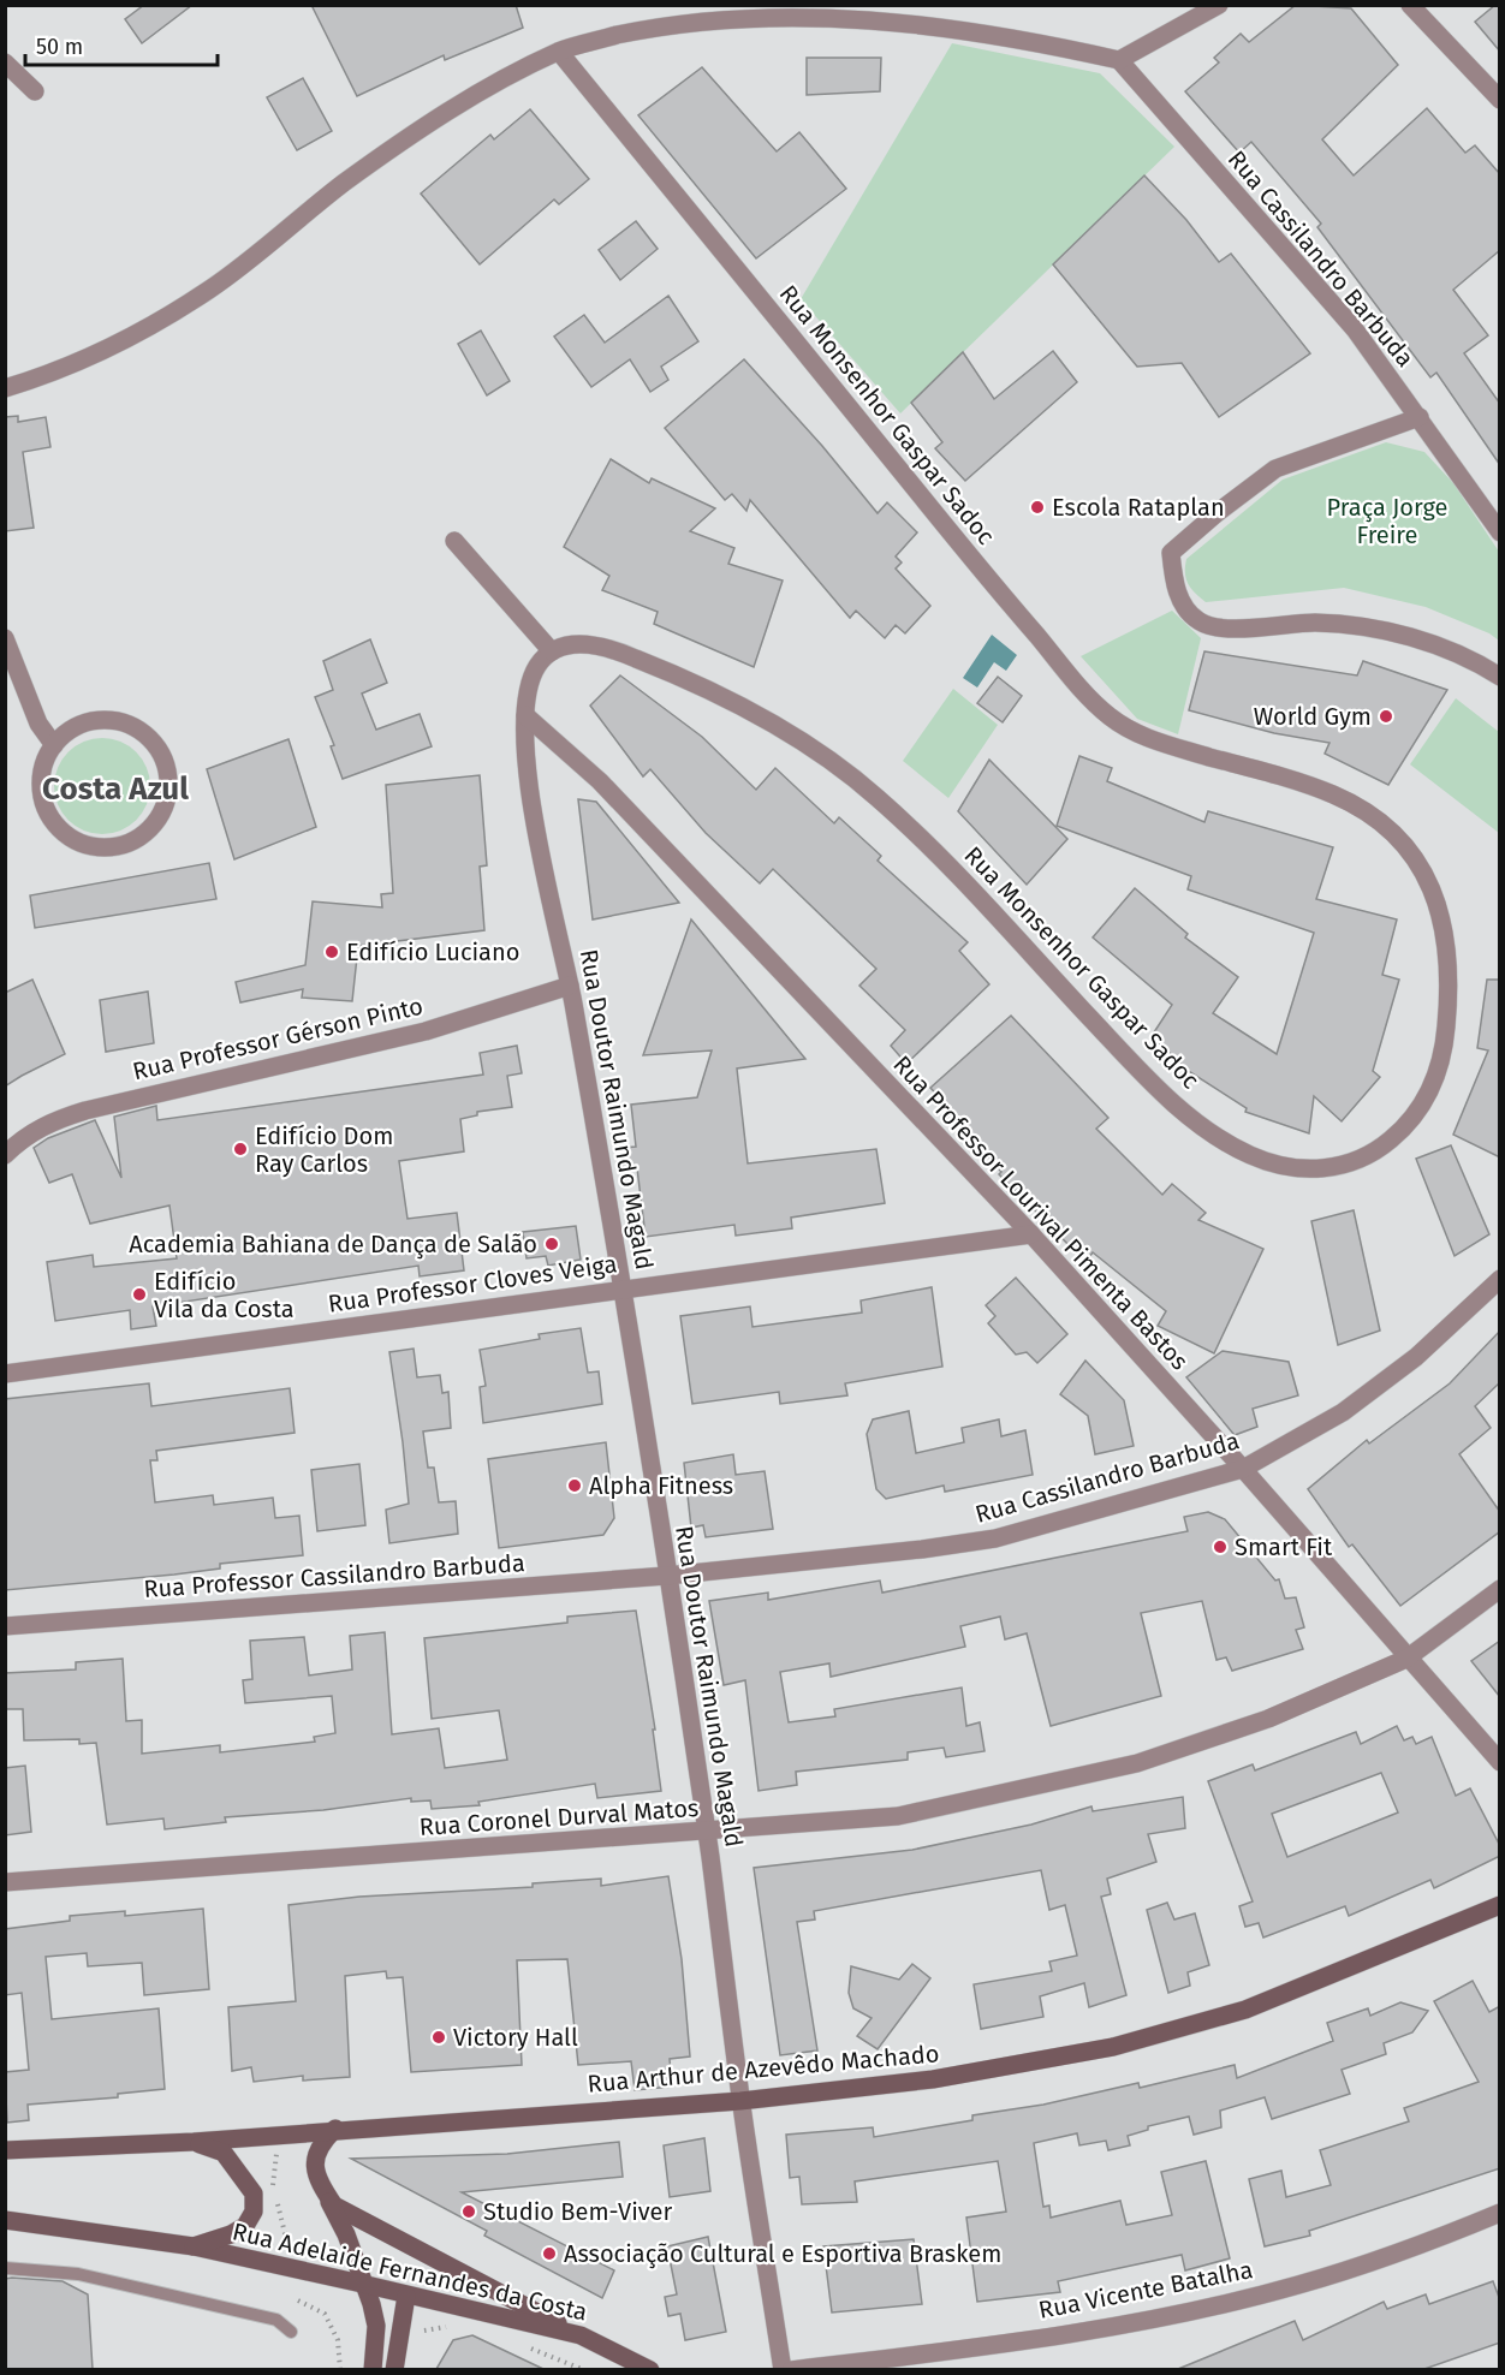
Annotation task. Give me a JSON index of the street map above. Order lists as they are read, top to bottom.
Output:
{
  "streets": {
    "street": [
      "Rua Cassilandro Barbuda",
      "Rua Monsenhor Gaspar Sadoc",
      "Rua Professor Gérson Pinto",
      "Rua Doutor Raimundo Magald",
      "Rua Professor Lourival Pimenta Bastos",
      "Rua Professor Cloves Veiga",
      "Rua Professor Cassilandro Barbuda",
      "Rua Coronel Durval Matos",
      "Rua Arthur de Azevêdo Machado",
      "Rua Adelaide Fernandes da Costa",
      "Rua Vicente Batalha"
    ]
  },
  "crossings": [
    ["Rua Cassilandro Barbuda", "Rua Doutor Raimundo Magald"],
    ["Rua Cassilandro Barbuda", "Rua Professor Lourival Pimenta Bastos"],
    ["Rua Cassilandro Barbuda", "Rua Professor Cassilandro Barbuda"],
    ["Rua Professor Gérson Pinto", "Rua Doutor Raimundo Magald"],
    ["Rua Doutor Raimundo Magald", "Rua Professor Lourival Pimenta Bastos"],
    ["Rua Doutor Raimundo Magald", "Rua Professor Cloves Veiga"],
    ["Rua Doutor Raimundo Magald", "Rua Professor Cassilandro Barbuda"],
    ["Rua Doutor Raimundo Magald", "Rua Coronel Durval Matos"],
    ["Rua Doutor Raimundo Magald", "Rua Arthur de Azevêdo Machado"],
    ["Rua Professor Lourival Pimenta Bastos", "Rua Professor Cloves Veiga"],
    ["Rua Professor Lourival Pimenta Bastos", "Rua Coronel Durval Matos"]
  ],
  "districts": ["Costa Azul"],
  "parks": ["Praça Jorge Freire"],
  "places": [
    "Escola Rataplan",
    "World Gym",
    "Edifício Luciano",
    "Edifício Dom Ray Carlos",
    "Academia Bahiana de Dança de Salão",
    "Edifício Vila da Costa",
    "Alpha Fitness",
    "Smart Fit",
    "Victory Hall",
    "Studio Bem-Viver",
    "Associação Cultural e Esportiva Braskem"
  ],
  "scale_bar": "50 m"
}
